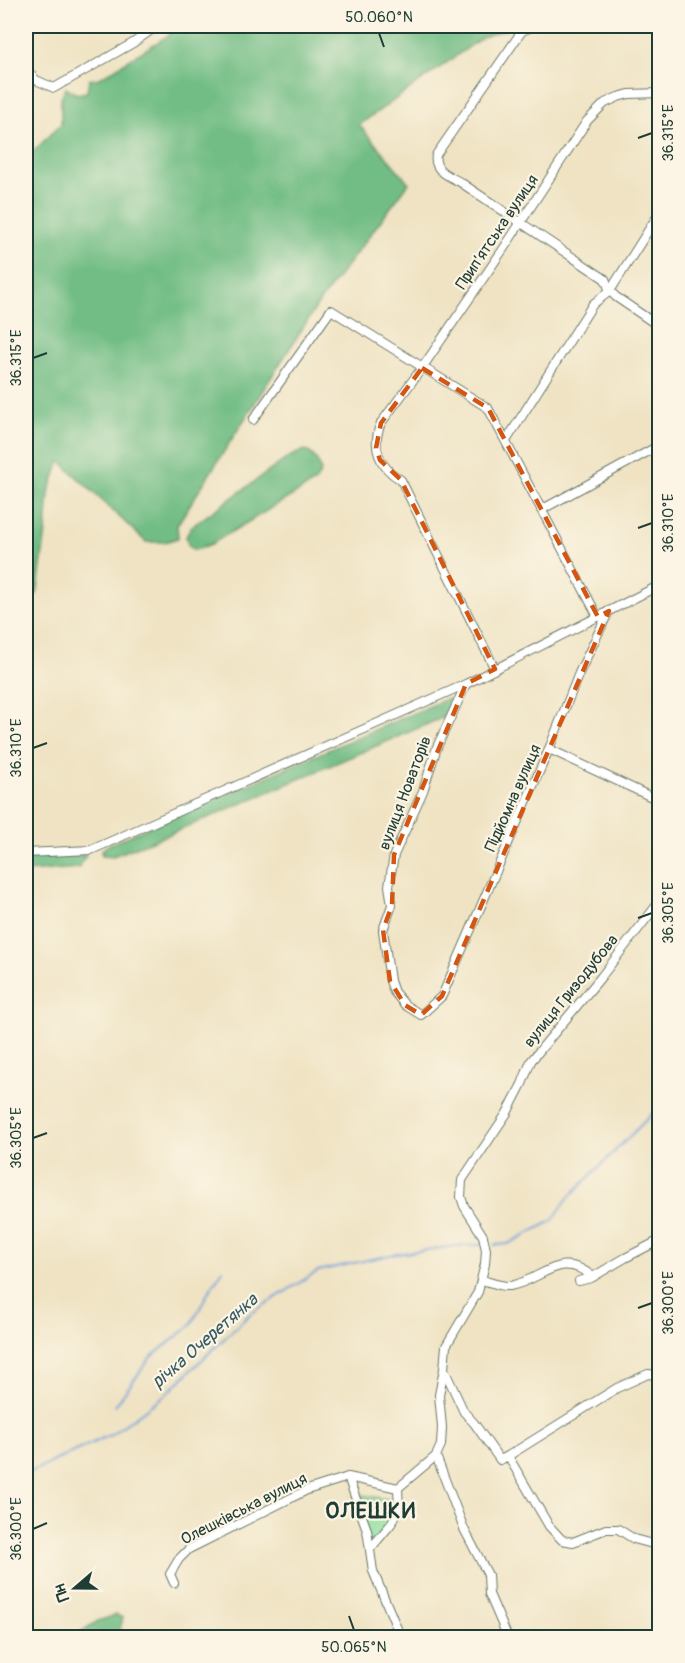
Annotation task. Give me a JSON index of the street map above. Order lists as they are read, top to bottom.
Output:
{
  "streets": {
    "street": [
      "Прип’ятська вулиця",
      "вулиця Новаторів",
      "Підйомна вулиця",
      "вулиця Гризодубова",
      "Олешківська вулиця"
    ]
  },
  "crossings": [
    ["вулиця Новаторів", "Підйомна вулиця"]
  ],
  "districts": ["ОЛЕШКИ"],
  "water": ["річка Очеретянка"],
  "north": "left",
  "coordinates": [
    "50.060°N",
    "36.315°E",
    "36.310°E",
    "36.305°E",
    "36.300°E",
    "50.065°N"
  ]
}
